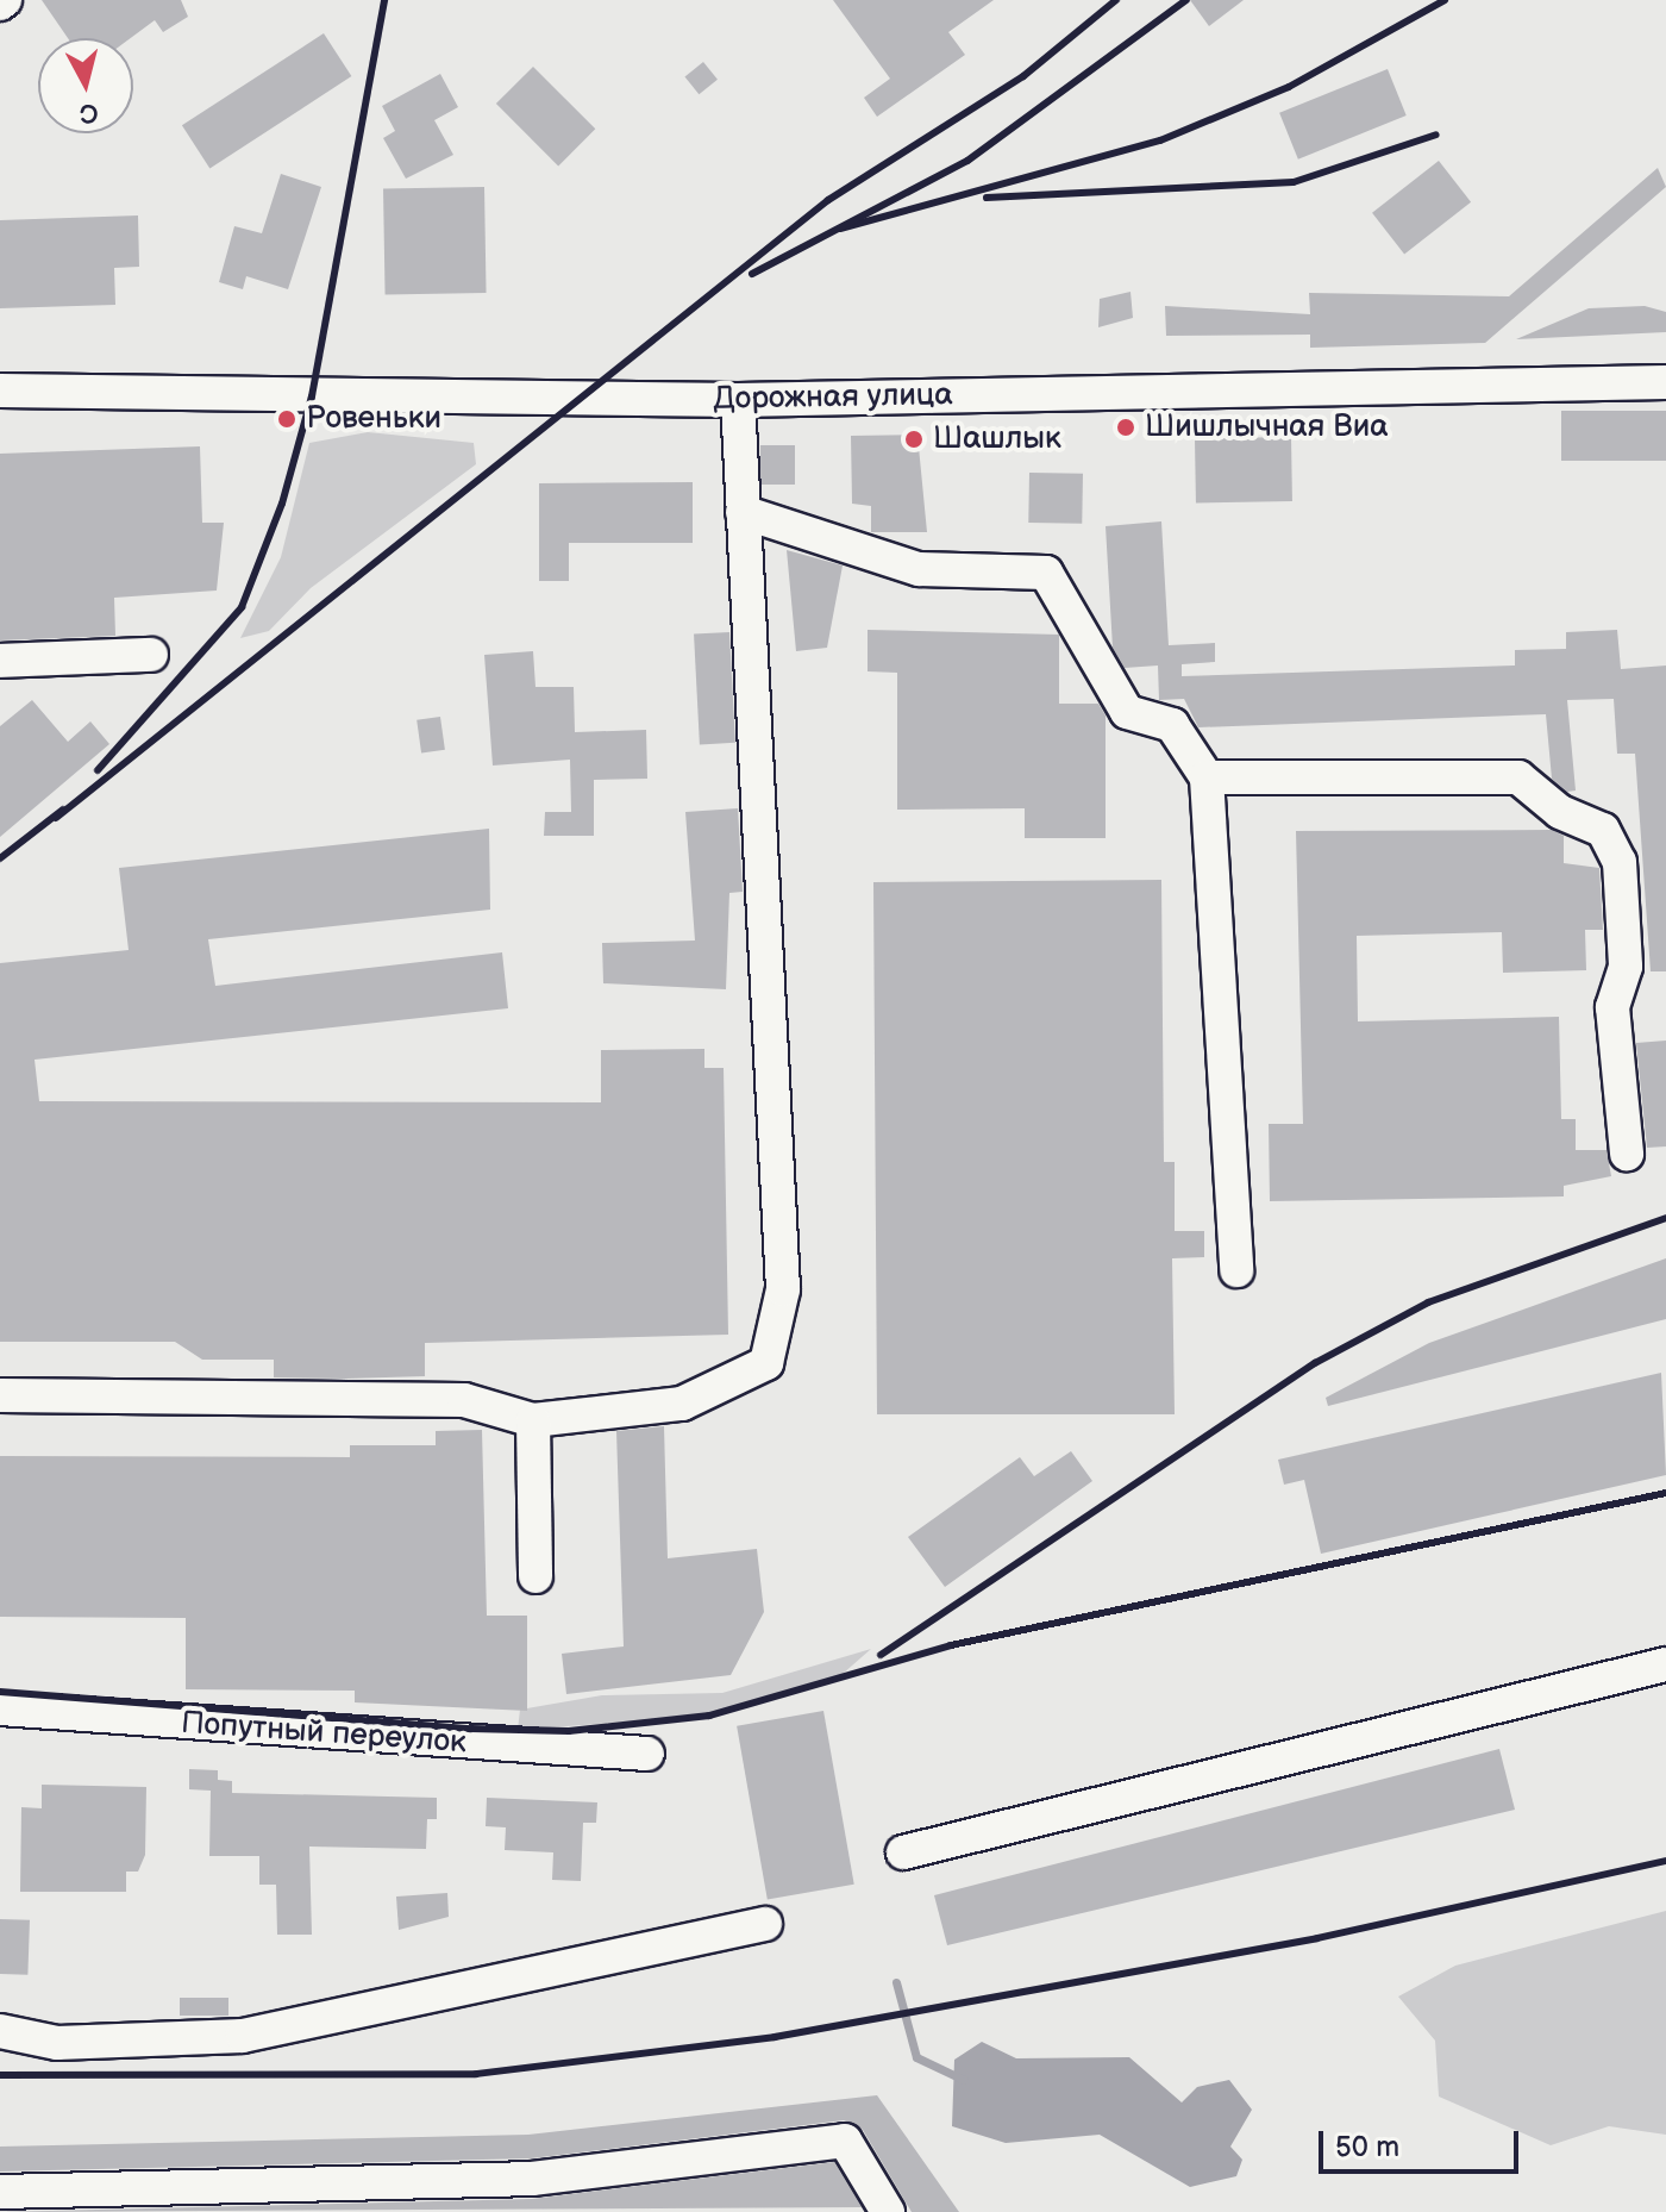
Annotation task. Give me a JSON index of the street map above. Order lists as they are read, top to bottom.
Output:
{
  "streets": {
    "street": ["Дорожная улица", "Попутный переулок"]
  },
  "places": ["Ровеньки", "Шишлычная Виа", "Шашлык"],
  "scale_bar": "50 m",
  "north": "bottom"
}
